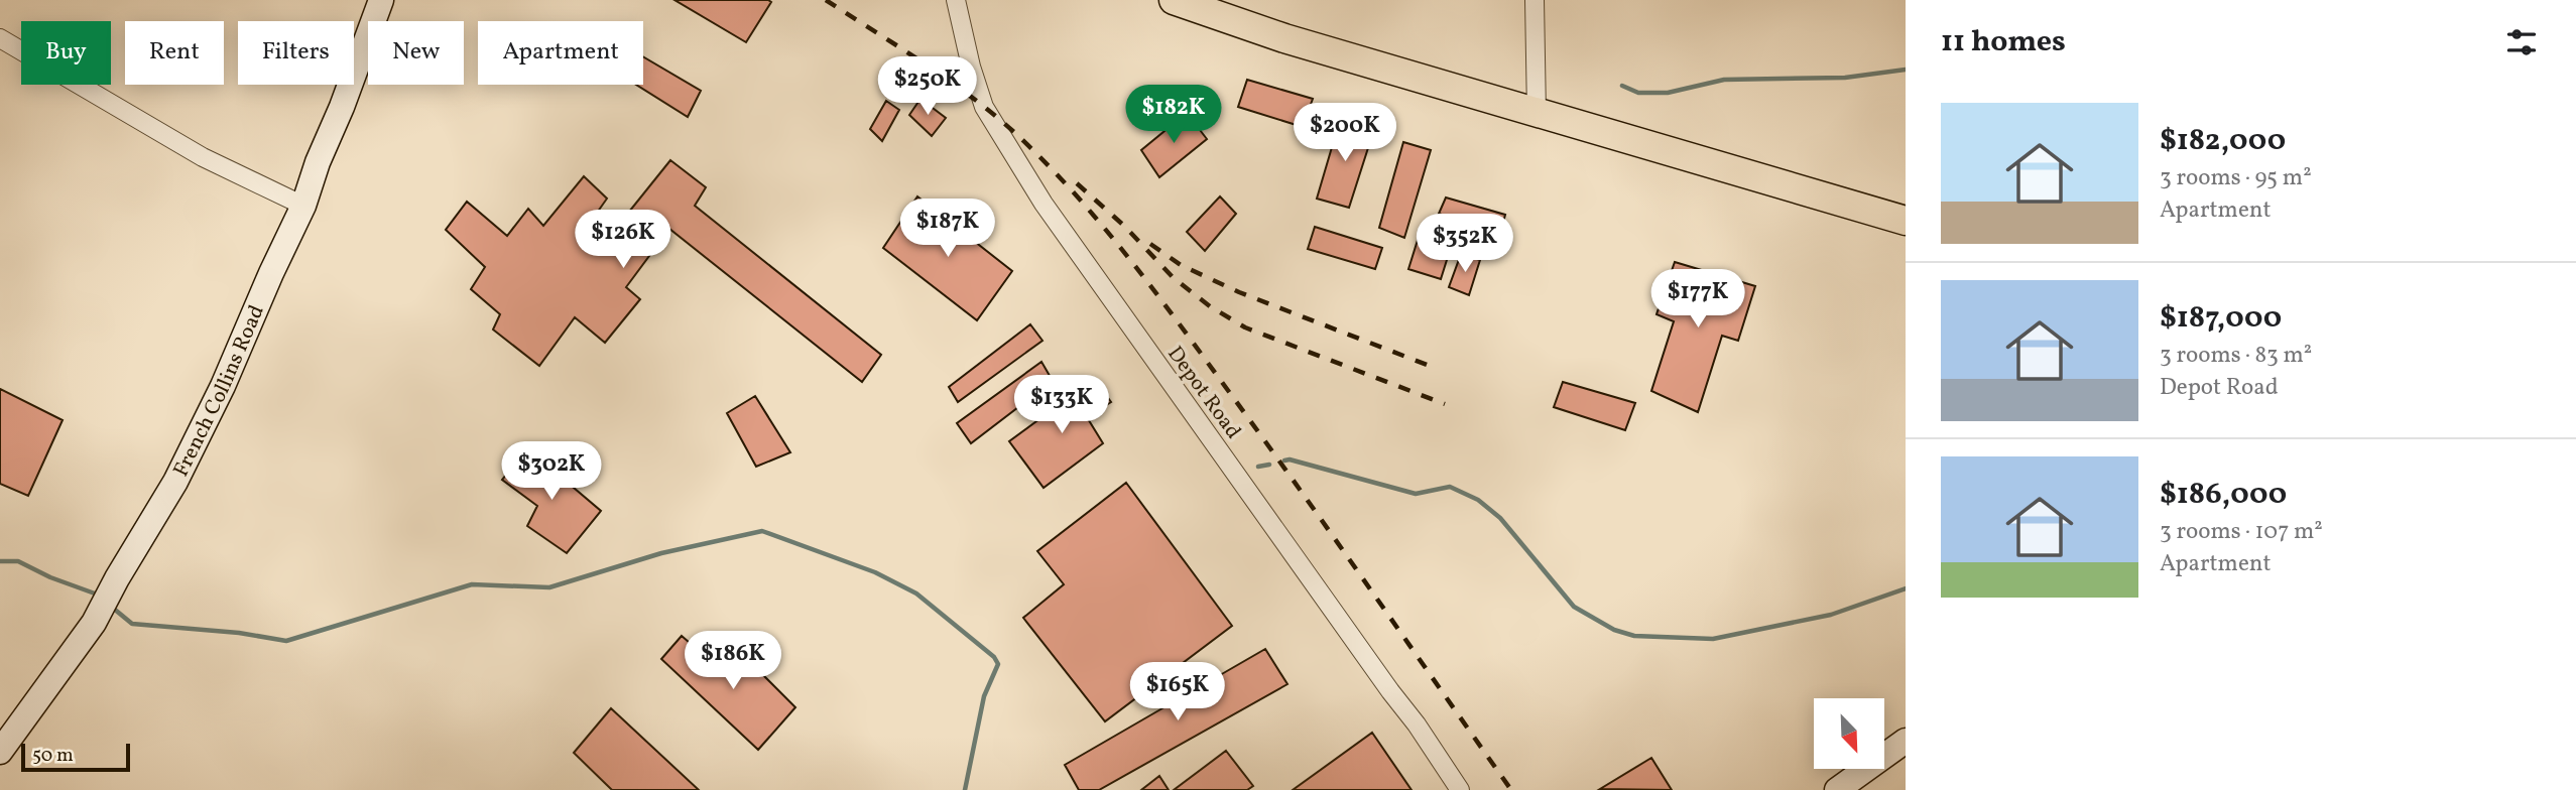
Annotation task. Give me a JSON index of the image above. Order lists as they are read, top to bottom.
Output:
{
  "streets": {
    "street": ["French Collins Road", "Depot Road"]
  },
  "scale_bar": "50 m",
  "north": "bottom right",
  "page": {
    "heading": "11 homes",
    "chip": [
      "Buy",
      "Rent",
      "Filters",
      "New",
      "Apartment"
    ],
    "price": [
      "$250K",
      "$182K",
      "$200K",
      "$187K",
      "$126K",
      "$352K",
      "$177K",
      "$133K",
      "$302K",
      "$186K",
      "$165K"
    ],
    "list": [
      {
        "name": "$182,000",
        "note": "3 rooms · 95 m² · Apartment"
      },
      {
        "name": "$187,000",
        "note": "3 rooms · 83 m² · Depot Road"
      },
      {
        "name": "$186,000",
        "note": "3 rooms · 107 m² · Apartment"
      }
    ],
    "scale": "50 m"
  }
}
